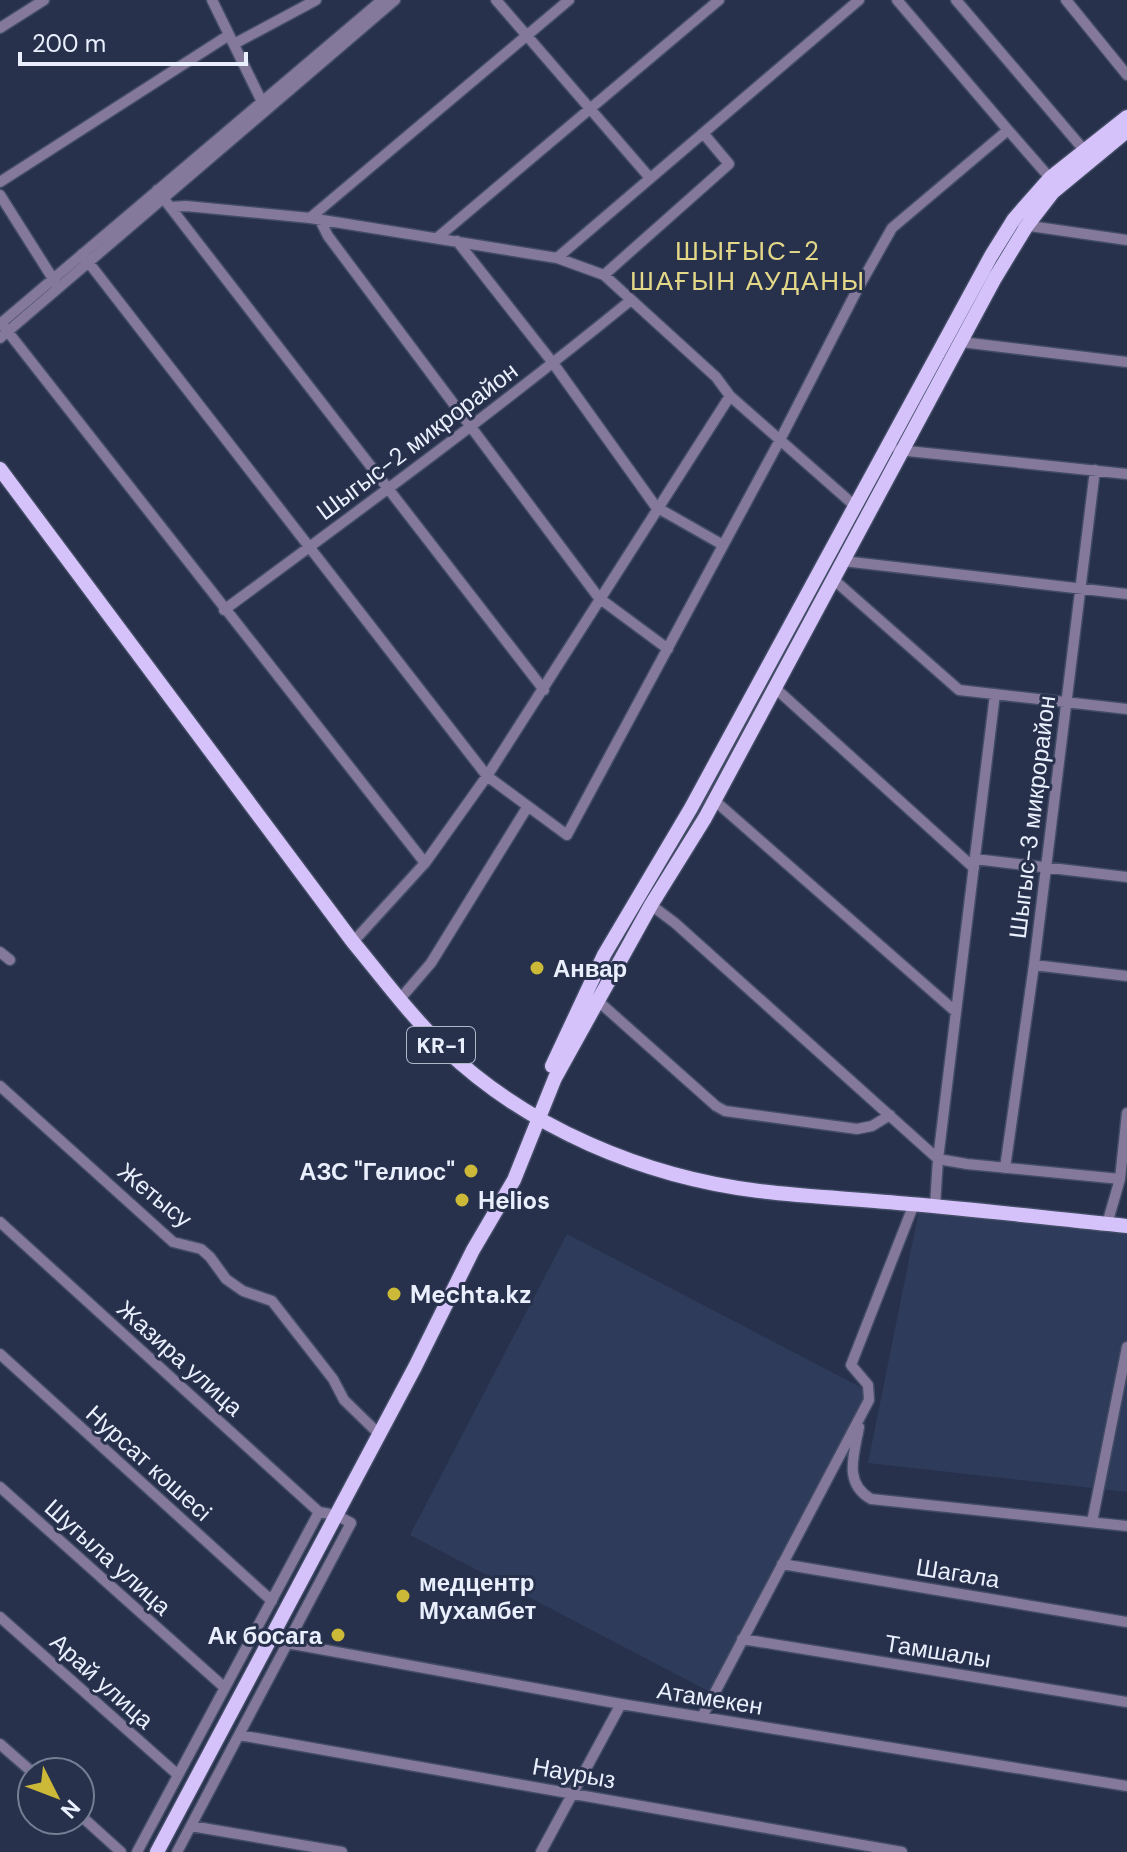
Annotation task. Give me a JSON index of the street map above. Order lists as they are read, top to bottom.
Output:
{
  "streets": {
    "main road": ["KR-1"],
    "street": [
      "Шыгыс-2 микрорайон",
      "Шыгыс-3 микрорайон",
      "Жетысу",
      "Жазира улица",
      "Нурсат кошесi",
      "Шугыла улица",
      "Шагала",
      "Тамшалы",
      "Арай улица",
      "Атамекен",
      "Наурыз"
    ]
  },
  "districts": ["ШЫҒЫС-2 ШАҒЫН АУДАНЫ"],
  "places": [
    "Анвар",
    "АЗС \"Гелиос\"",
    "Helios",
    "Mechta.kz",
    "медцентр Мухамбет",
    "Ак босага"
  ],
  "scale_bar": "200 m",
  "north": "bottom right"
}
